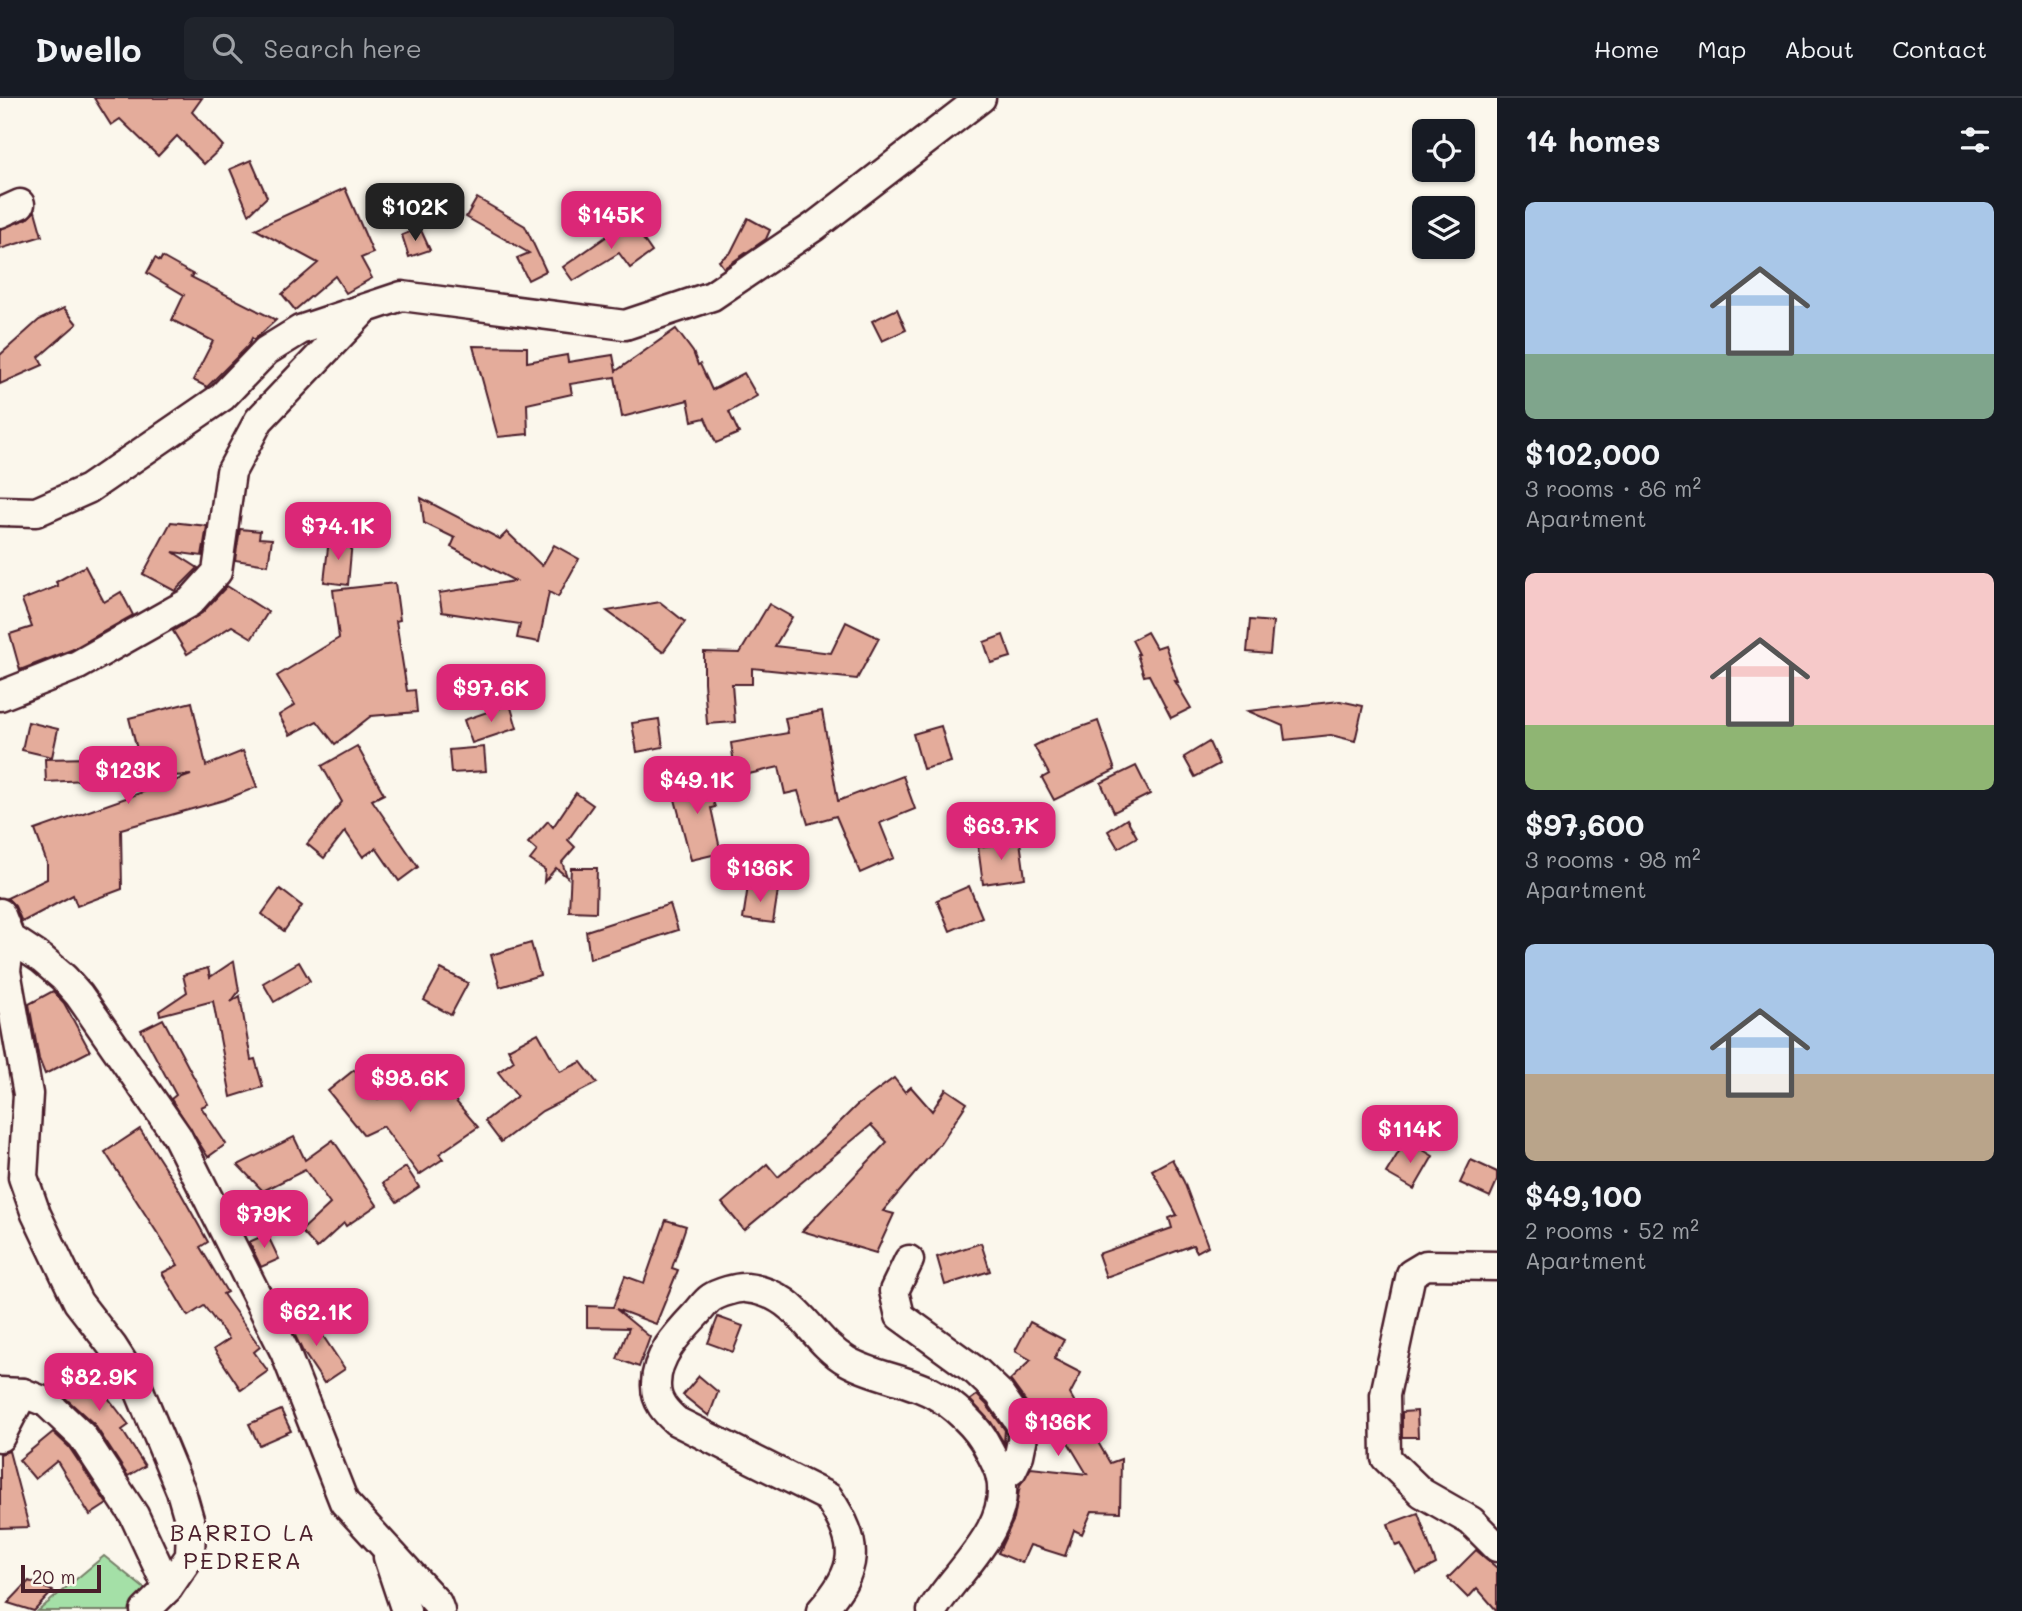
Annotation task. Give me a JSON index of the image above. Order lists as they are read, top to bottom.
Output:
{
  "districts": ["BARRIO LA PEDRERA"],
  "scale_bar": "20 m",
  "page": {
    "header": "Dwello",
    "search": "Search here",
    "nav": [
      "Home",
      "Map",
      "About",
      "Contact"
    ],
    "heading": "14 homes",
    "list": [
      {
        "name": "$102,000",
        "note": "3 rooms · 86 m² · Apartment"
      },
      {
        "name": "$97,600",
        "note": "3 rooms · 98 m² · Apartment"
      },
      {
        "name": "$49,100",
        "note": "2 rooms · 52 m² · Apartment"
      }
    ],
    "price": [
      "$102K",
      "$145K",
      "$74.1K",
      "$97.6K",
      "$123K",
      "$49.1K",
      "$63.7K",
      "$136K",
      "$98.6K",
      "$114K",
      "$79K",
      "$62.1K",
      "$82.9K",
      "$136K"
    ],
    "scale": "20 m"
  }
}
